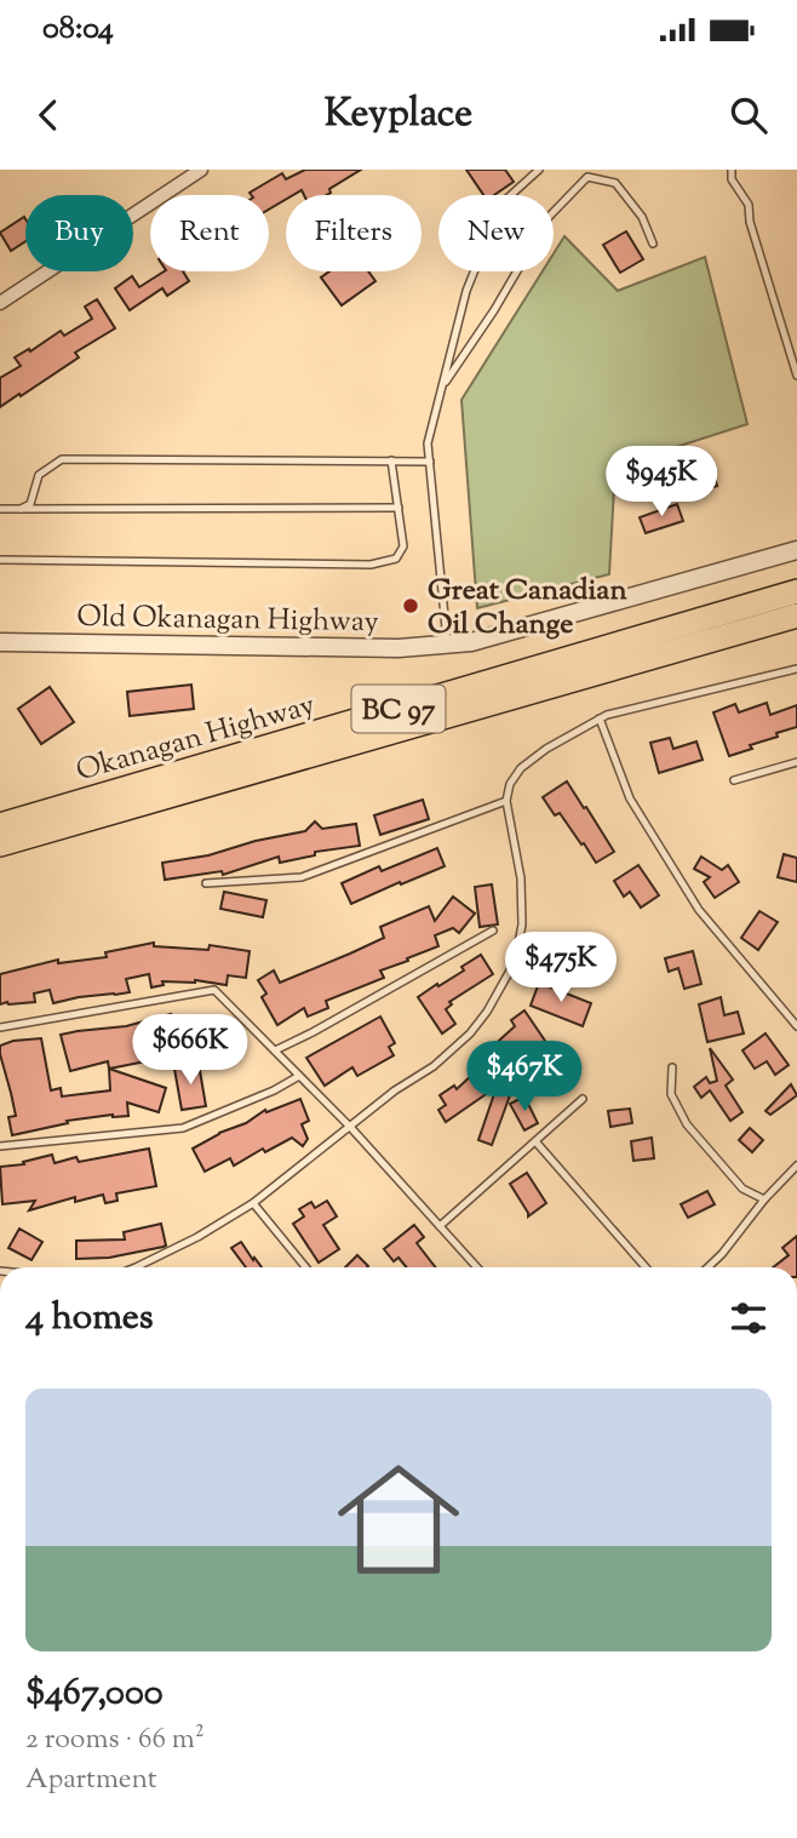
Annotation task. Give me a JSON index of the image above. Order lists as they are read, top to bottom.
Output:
{
  "streets": {
    "highway": ["BC 97", "Okanagan Highway"],
    "street": ["Old Okanagan Highway"]
  },
  "places": ["Great Canadian Oil Change"],
  "page": {
    "status": "08:04",
    "header": "Keyplace",
    "chip": [
      "Buy",
      "Rent",
      "Filters",
      "New"
    ],
    "price": [
      "$945K",
      "$475K",
      "$666K",
      "$467K"
    ],
    "heading": "4 homes",
    "list": [
      {
        "name": "$467,000",
        "note": "2 rooms · 66 m² · Apartment"
      }
    ]
  }
}
